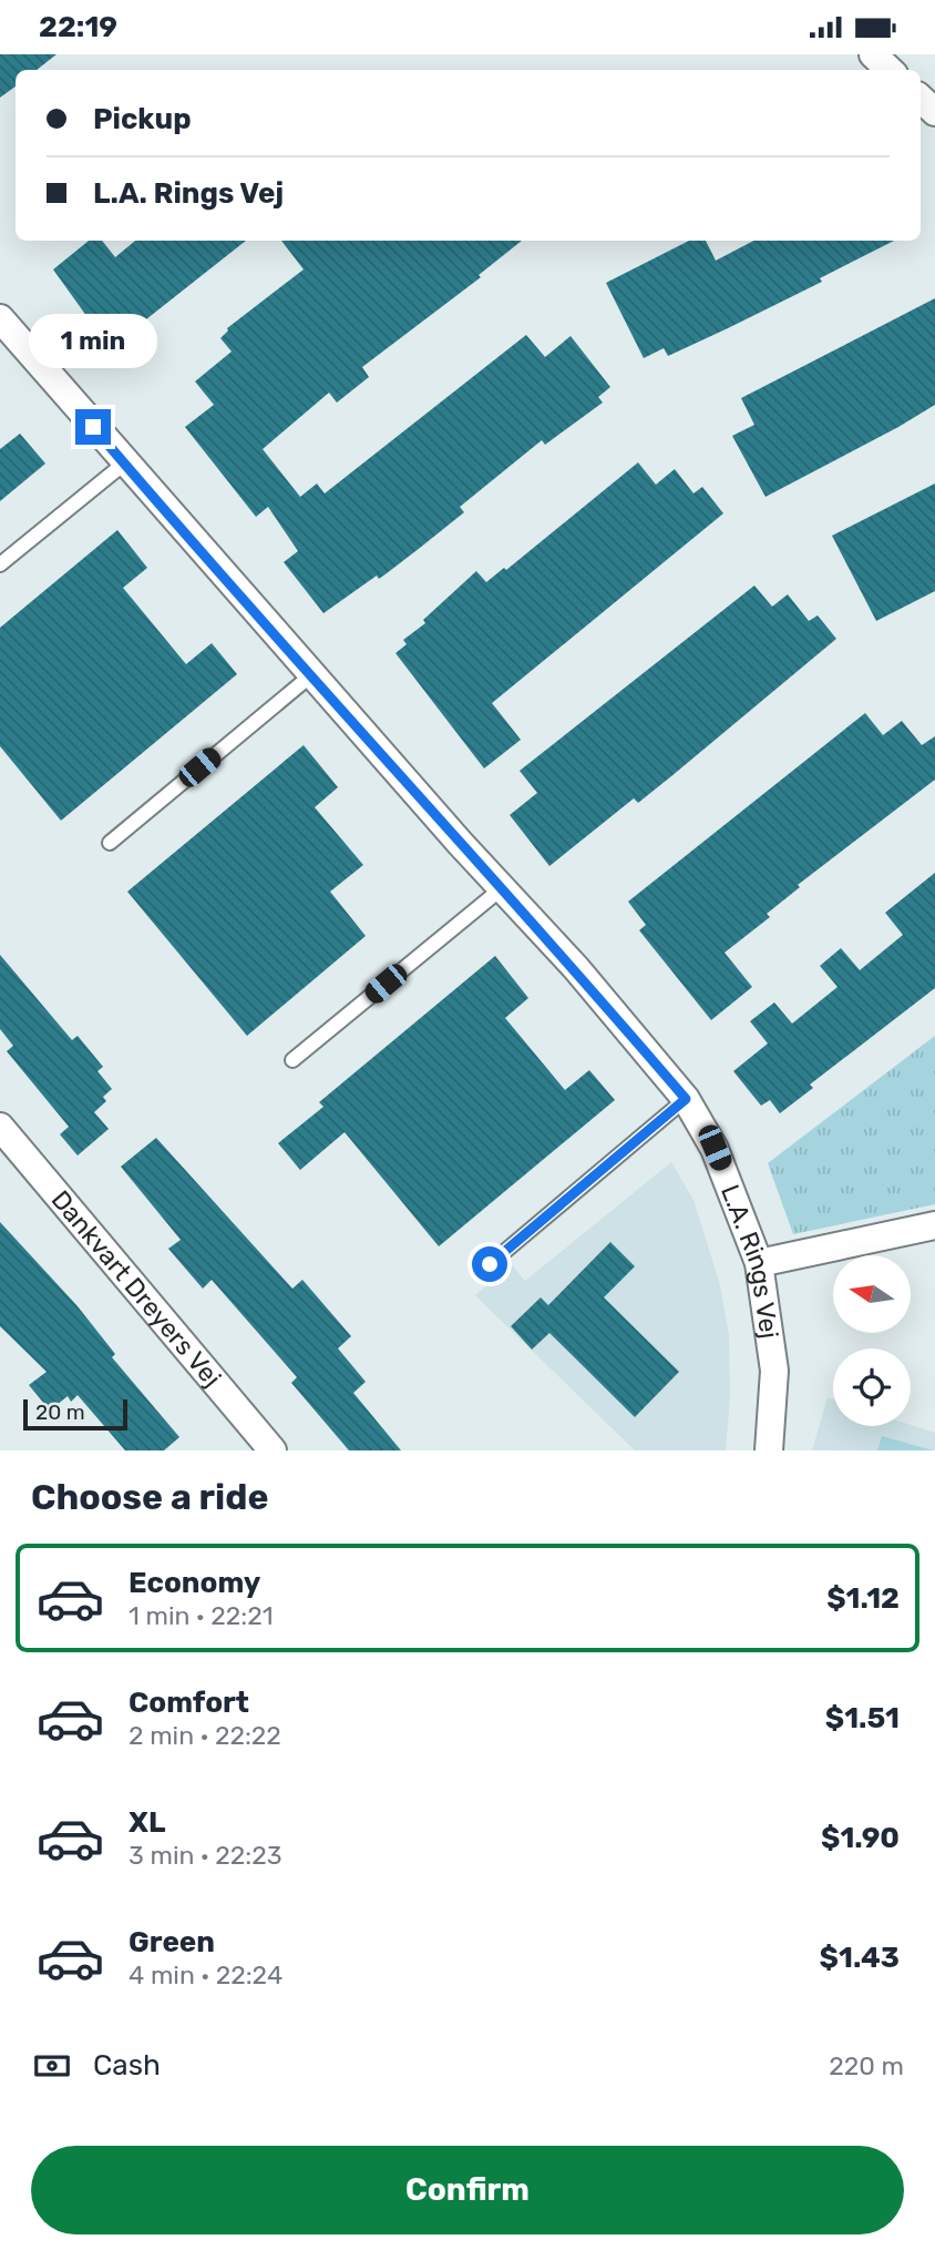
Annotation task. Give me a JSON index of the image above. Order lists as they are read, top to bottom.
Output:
{
  "streets": {
    "street": ["L.A. Rings Vej", "Dankvart Dreyers Vej"]
  },
  "scale_bar": "20 m",
  "north": "left",
  "page": {
    "status": "22:19",
    "banner": ["Pickup", "L.A. Rings Vej"],
    "bubble": "1 min",
    "scale": "20 m",
    "heading": "Choose a ride",
    "list": [
      {
        "name": "Economy",
        "note": "1 min · 22:21",
        "value": "$1.12"
      },
      {
        "name": "Comfort",
        "note": "2 min · 22:22",
        "value": "$1.51"
      },
      {
        "name": "XL",
        "note": "3 min · 22:23",
        "value": "$1.90"
      },
      {
        "name": "Green",
        "note": "4 min · 22:24",
        "value": "$1.43"
      }
    ],
    "pay": ["Cash", "220 m"],
    "buttons": "Confirm"
  }
}
